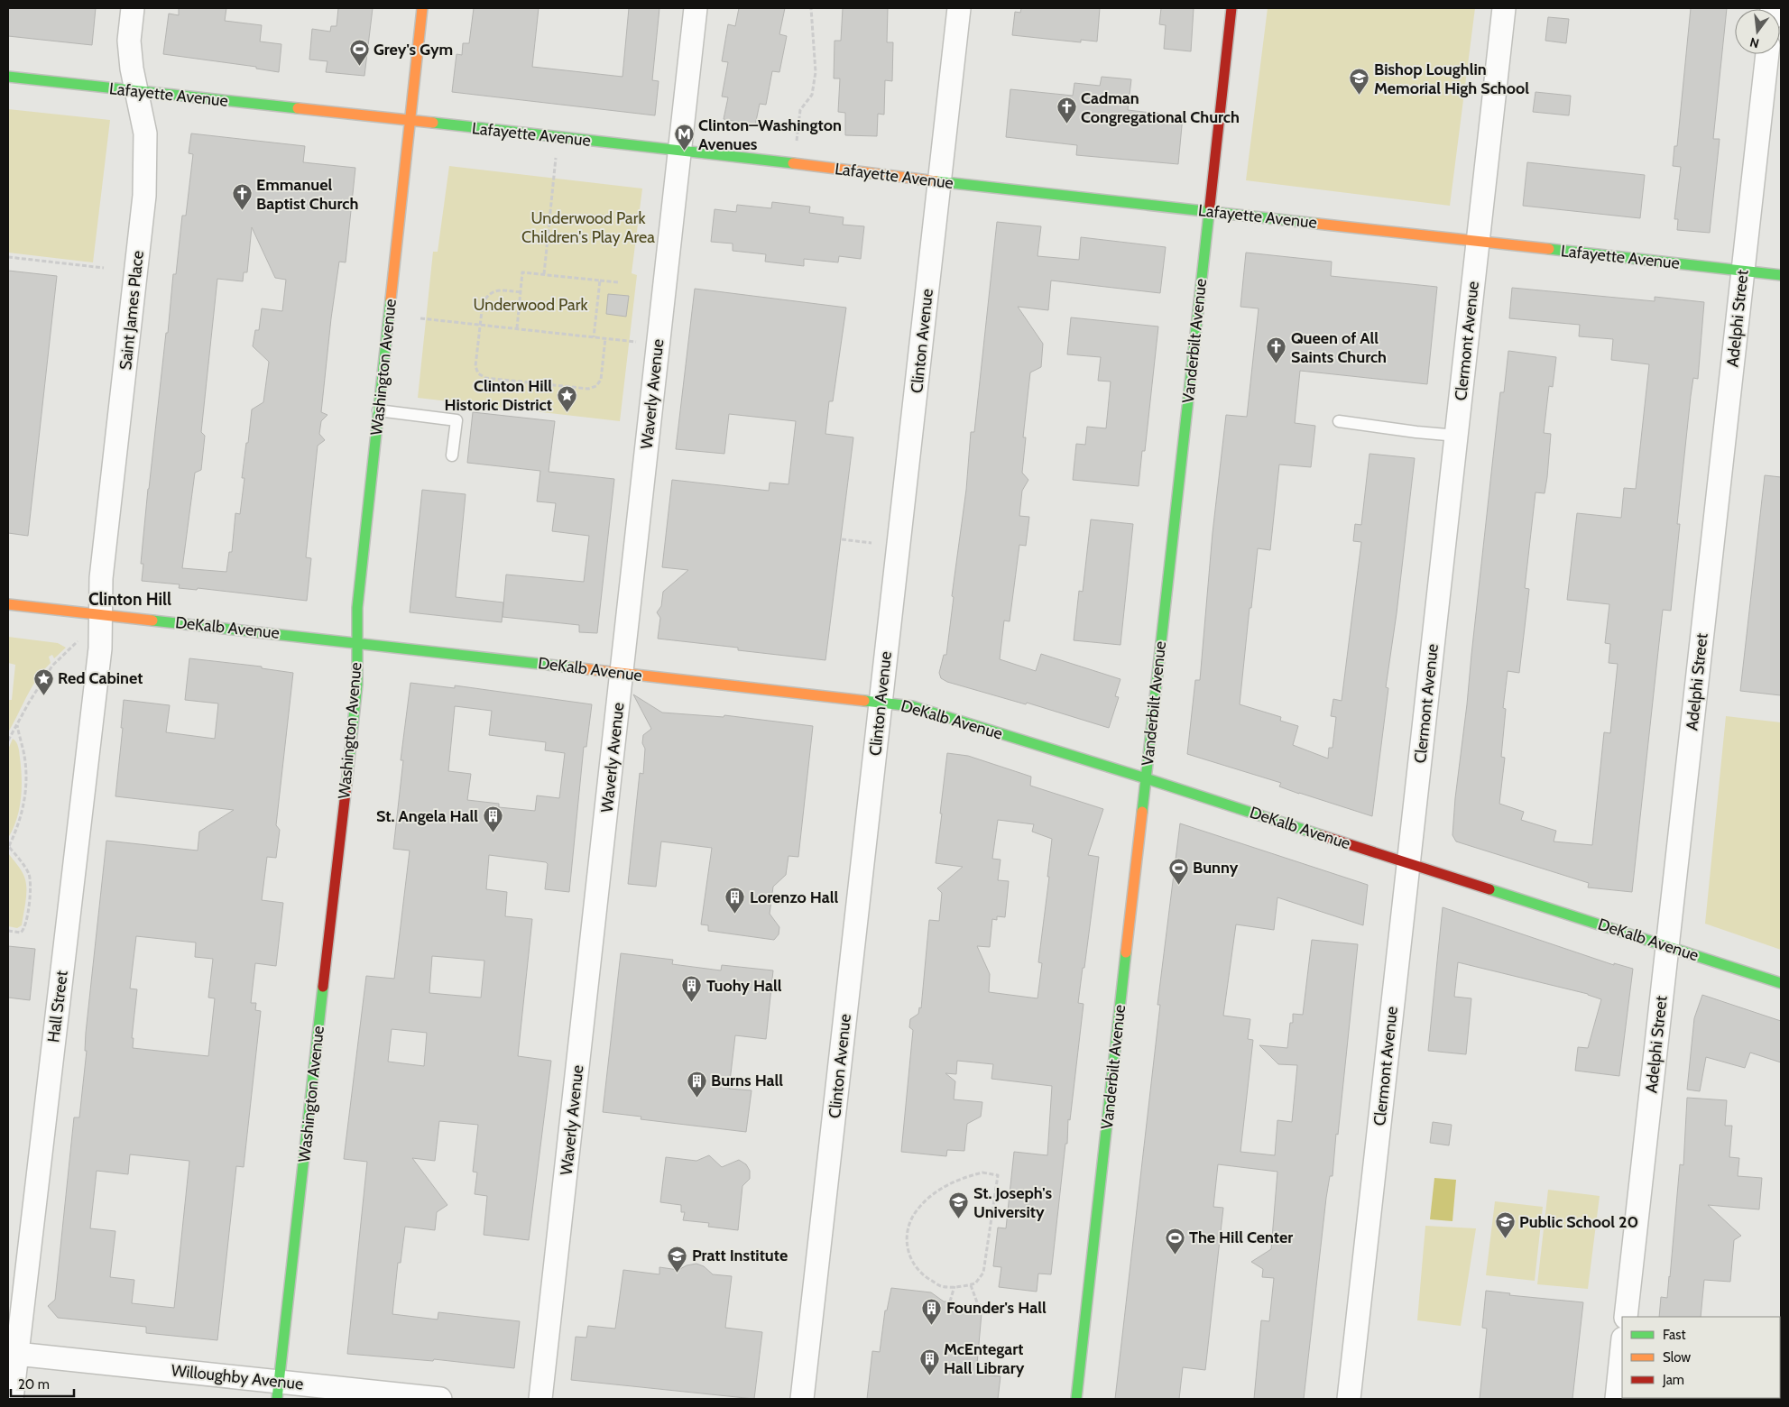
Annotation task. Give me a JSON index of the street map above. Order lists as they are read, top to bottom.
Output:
{
  "streets": {
    "main road": [
      "Lafayette Avenue",
      "Vanderbilt Avenue",
      "Washington Avenue",
      "DeKalb Avenue"
    ],
    "street": [
      "Saint James Place",
      "Adelphi Street",
      "Clinton Avenue",
      "Clermont Avenue",
      "Waverly Avenue",
      "Hall Street",
      "Willoughby Avenue"
    ]
  },
  "crossings": [
    ["Lafayette Avenue", "Saint James Place"],
    ["Lafayette Avenue", "Adelphi Street"],
    ["Lafayette Avenue", "Clinton Avenue"],
    ["Lafayette Avenue", "Vanderbilt Avenue"],
    ["Lafayette Avenue", "Clermont Avenue"],
    ["Lafayette Avenue", "Washington Avenue"],
    ["Lafayette Avenue", "Waverly Avenue"],
    ["Saint James Place", "DeKalb Avenue"],
    ["Saint James Place", "Hall Street"],
    ["Adelphi Street", "DeKalb Avenue"],
    ["Clinton Avenue", "DeKalb Avenue"],
    ["Vanderbilt Avenue", "DeKalb Avenue"],
    ["Clermont Avenue", "DeKalb Avenue"],
    ["Washington Avenue", "DeKalb Avenue"],
    ["Washington Avenue", "Willoughby Avenue"],
    ["Waverly Avenue", "DeKalb Avenue"],
    ["DeKalb Avenue", "Hall Street"],
    ["Hall Street", "Willoughby Avenue"]
  ],
  "districts": ["Clinton Hill"],
  "parks": ["Underwood Park Children's Play Area", "Underwood Park"],
  "places": {
    "sports": ["Grey's Gym", "Bunny", "The Hill Center"],
    "school or university": [
      "Bishop Loughlin Memorial High School",
      "St. Joseph's University",
      "Public School 20",
      "Pratt Institute"
    ],
    "church": ["Cadman Congregational Church", "Emmanuel Baptist Church", "Queen of All Saints Church"],
    "metro station": ["Clinton–Washington Avenues"],
    "place": ["Clinton Hill Historic District", "Red Cabinet"],
    "building": [
      "St. Angela Hall",
      "Lorenzo Hall",
      "Tuohy Hall",
      "Burns Hall",
      "Founder's Hall",
      "McEntegart Hall Library"
    ]
  },
  "legend": ["Fast", "Slow", "Jam"],
  "scale_bar": "20 m",
  "north": "bottom"
}
